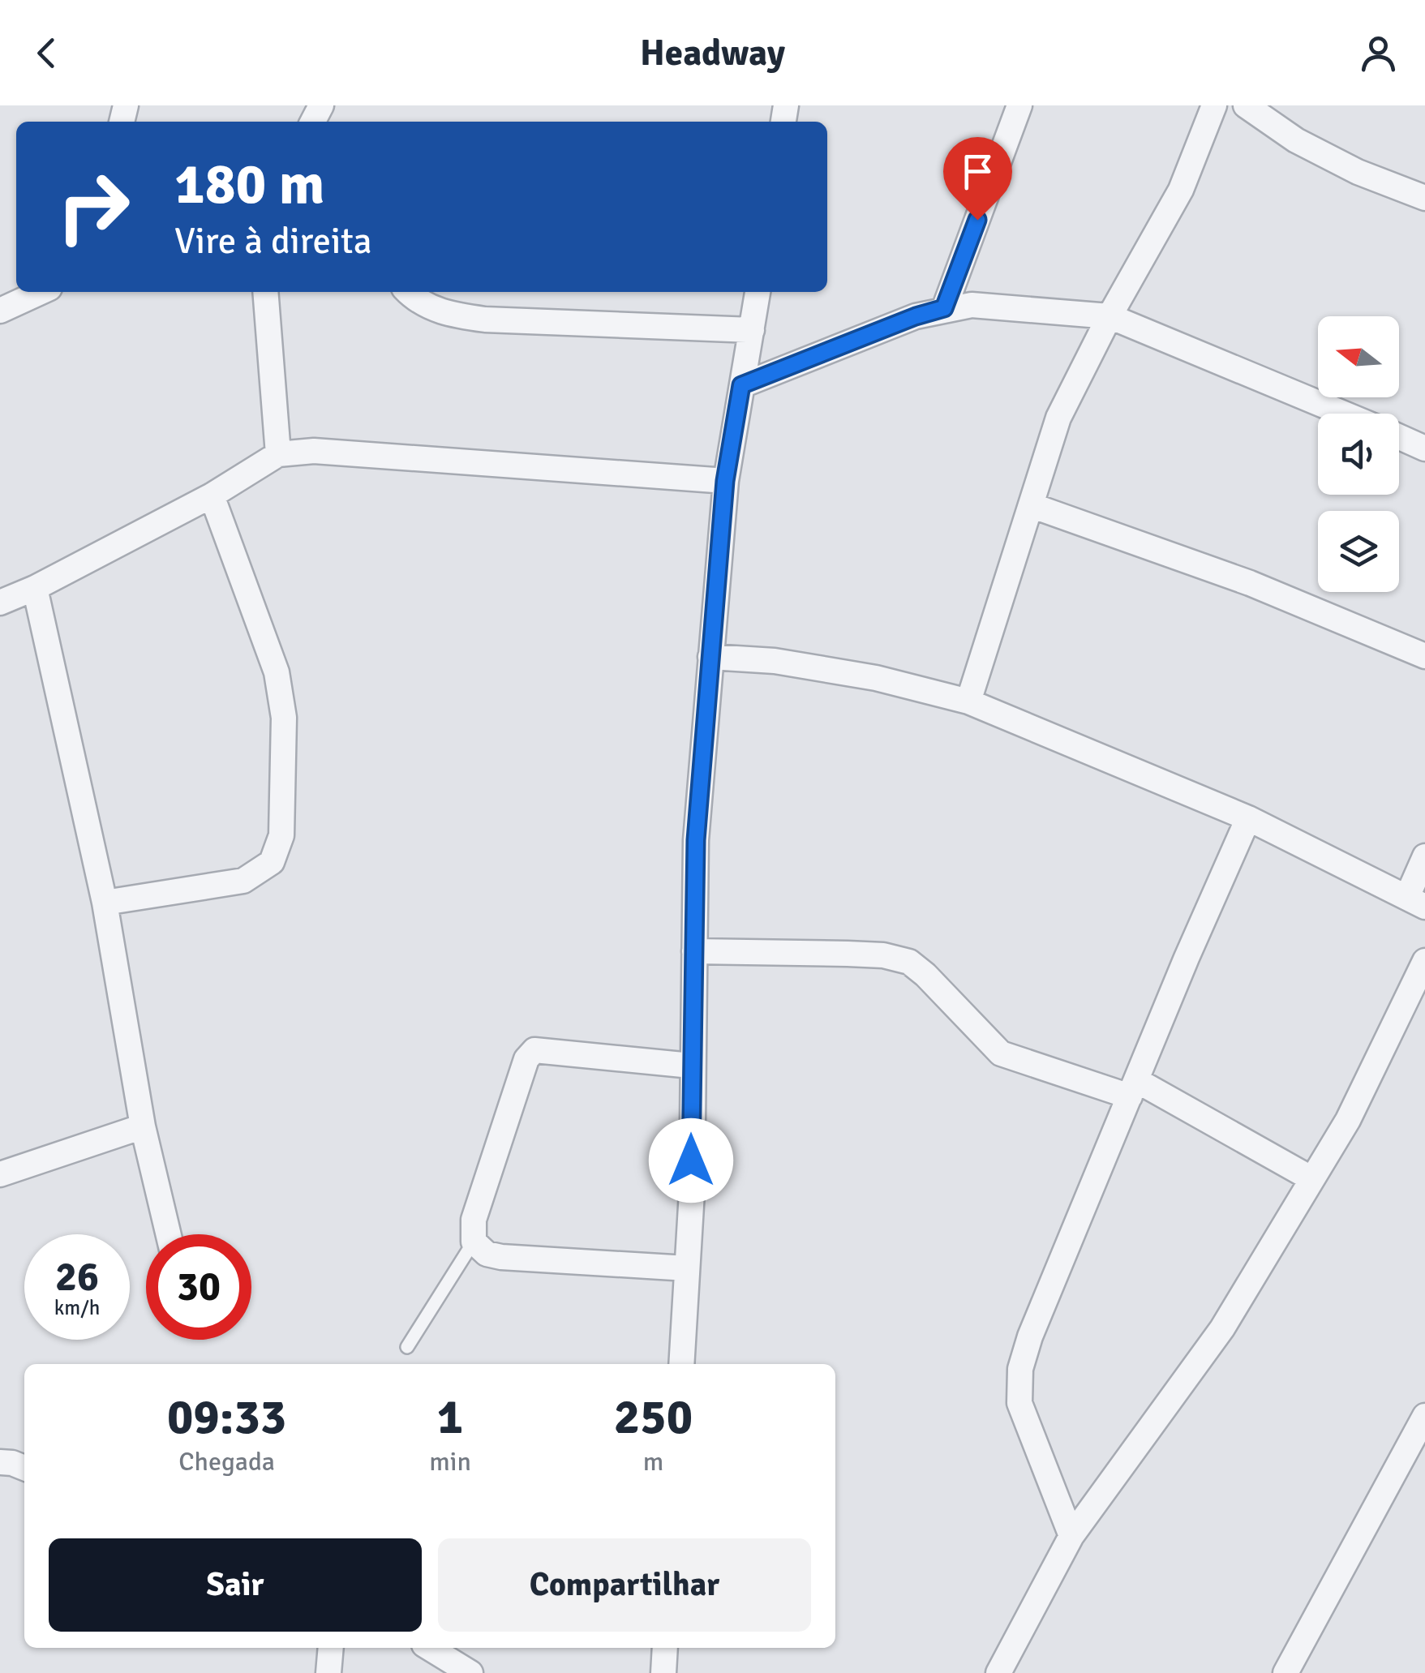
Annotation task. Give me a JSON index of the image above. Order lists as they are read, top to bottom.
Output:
{
  "north": "left",
  "page": {
    "header": "Headway",
    "turn": ["180 m", "Vire à direita"],
    "speed": "26 km/h",
    "limit": "30",
    "eta": [
      "09:33",
      "Chegada",
      "1",
      "min",
      "250",
      "m"
    ],
    "buttons": ["Sair", "Compartilhar"]
  }
}
